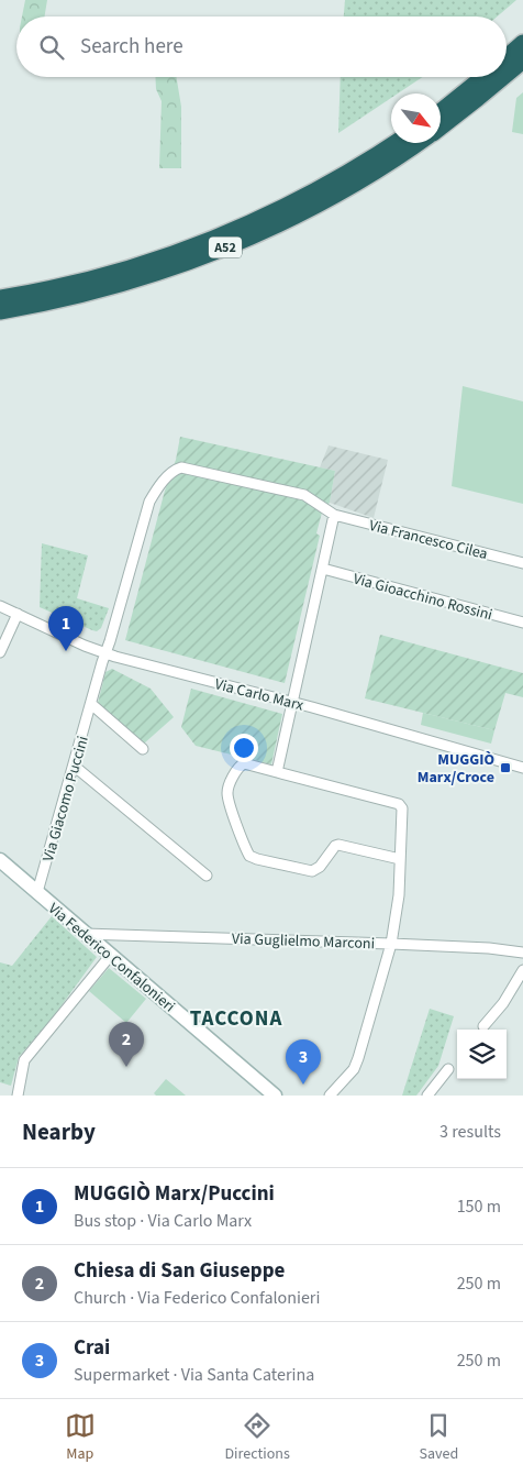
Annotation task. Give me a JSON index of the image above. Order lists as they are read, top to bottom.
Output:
{
  "streets": {
    "highway": ["A52"],
    "street": [
      "Via Francesco Cilea",
      "Via Gioacchino Rossini",
      "Via Carlo Marx",
      "Via Giacomo Puccini",
      "Via Guglielmo Marconi",
      "Via Federico Confalonieri"
    ]
  },
  "crossings": [
    ["Via Francesco Cilea", "Via Giacomo Puccini"],
    ["Via Carlo Marx", "Via Giacomo Puccini"],
    ["Via Giacomo Puccini", "Via Federico Confalonieri"],
    ["Via Guglielmo Marconi", "Via Federico Confalonieri"]
  ],
  "districts": ["TACCONA"],
  "places": {
    "transit": ["MUGGIÒ Marx/Croce"]
  },
  "north": "bottom right",
  "page": {
    "search": "Search here",
    "pins": ["1", "2", "3"],
    "heading": ["Nearby", "3 results"],
    "list": [
      {
        "mark": "1",
        "name": "MUGGIÒ Marx/Puccini",
        "note": "Bus stop · Via Carlo Marx",
        "value": "150 m"
      },
      {
        "mark": "2",
        "name": "Chiesa di San Giuseppe",
        "note": "Church · Via Federico Confalonieri",
        "value": "250 m"
      },
      {
        "mark": "3",
        "name": "Crai",
        "note": "Supermarket · Via Santa Caterina",
        "value": "250 m"
      }
    ],
    "nav": ["Map", "Directions", "Saved"]
  }
}
